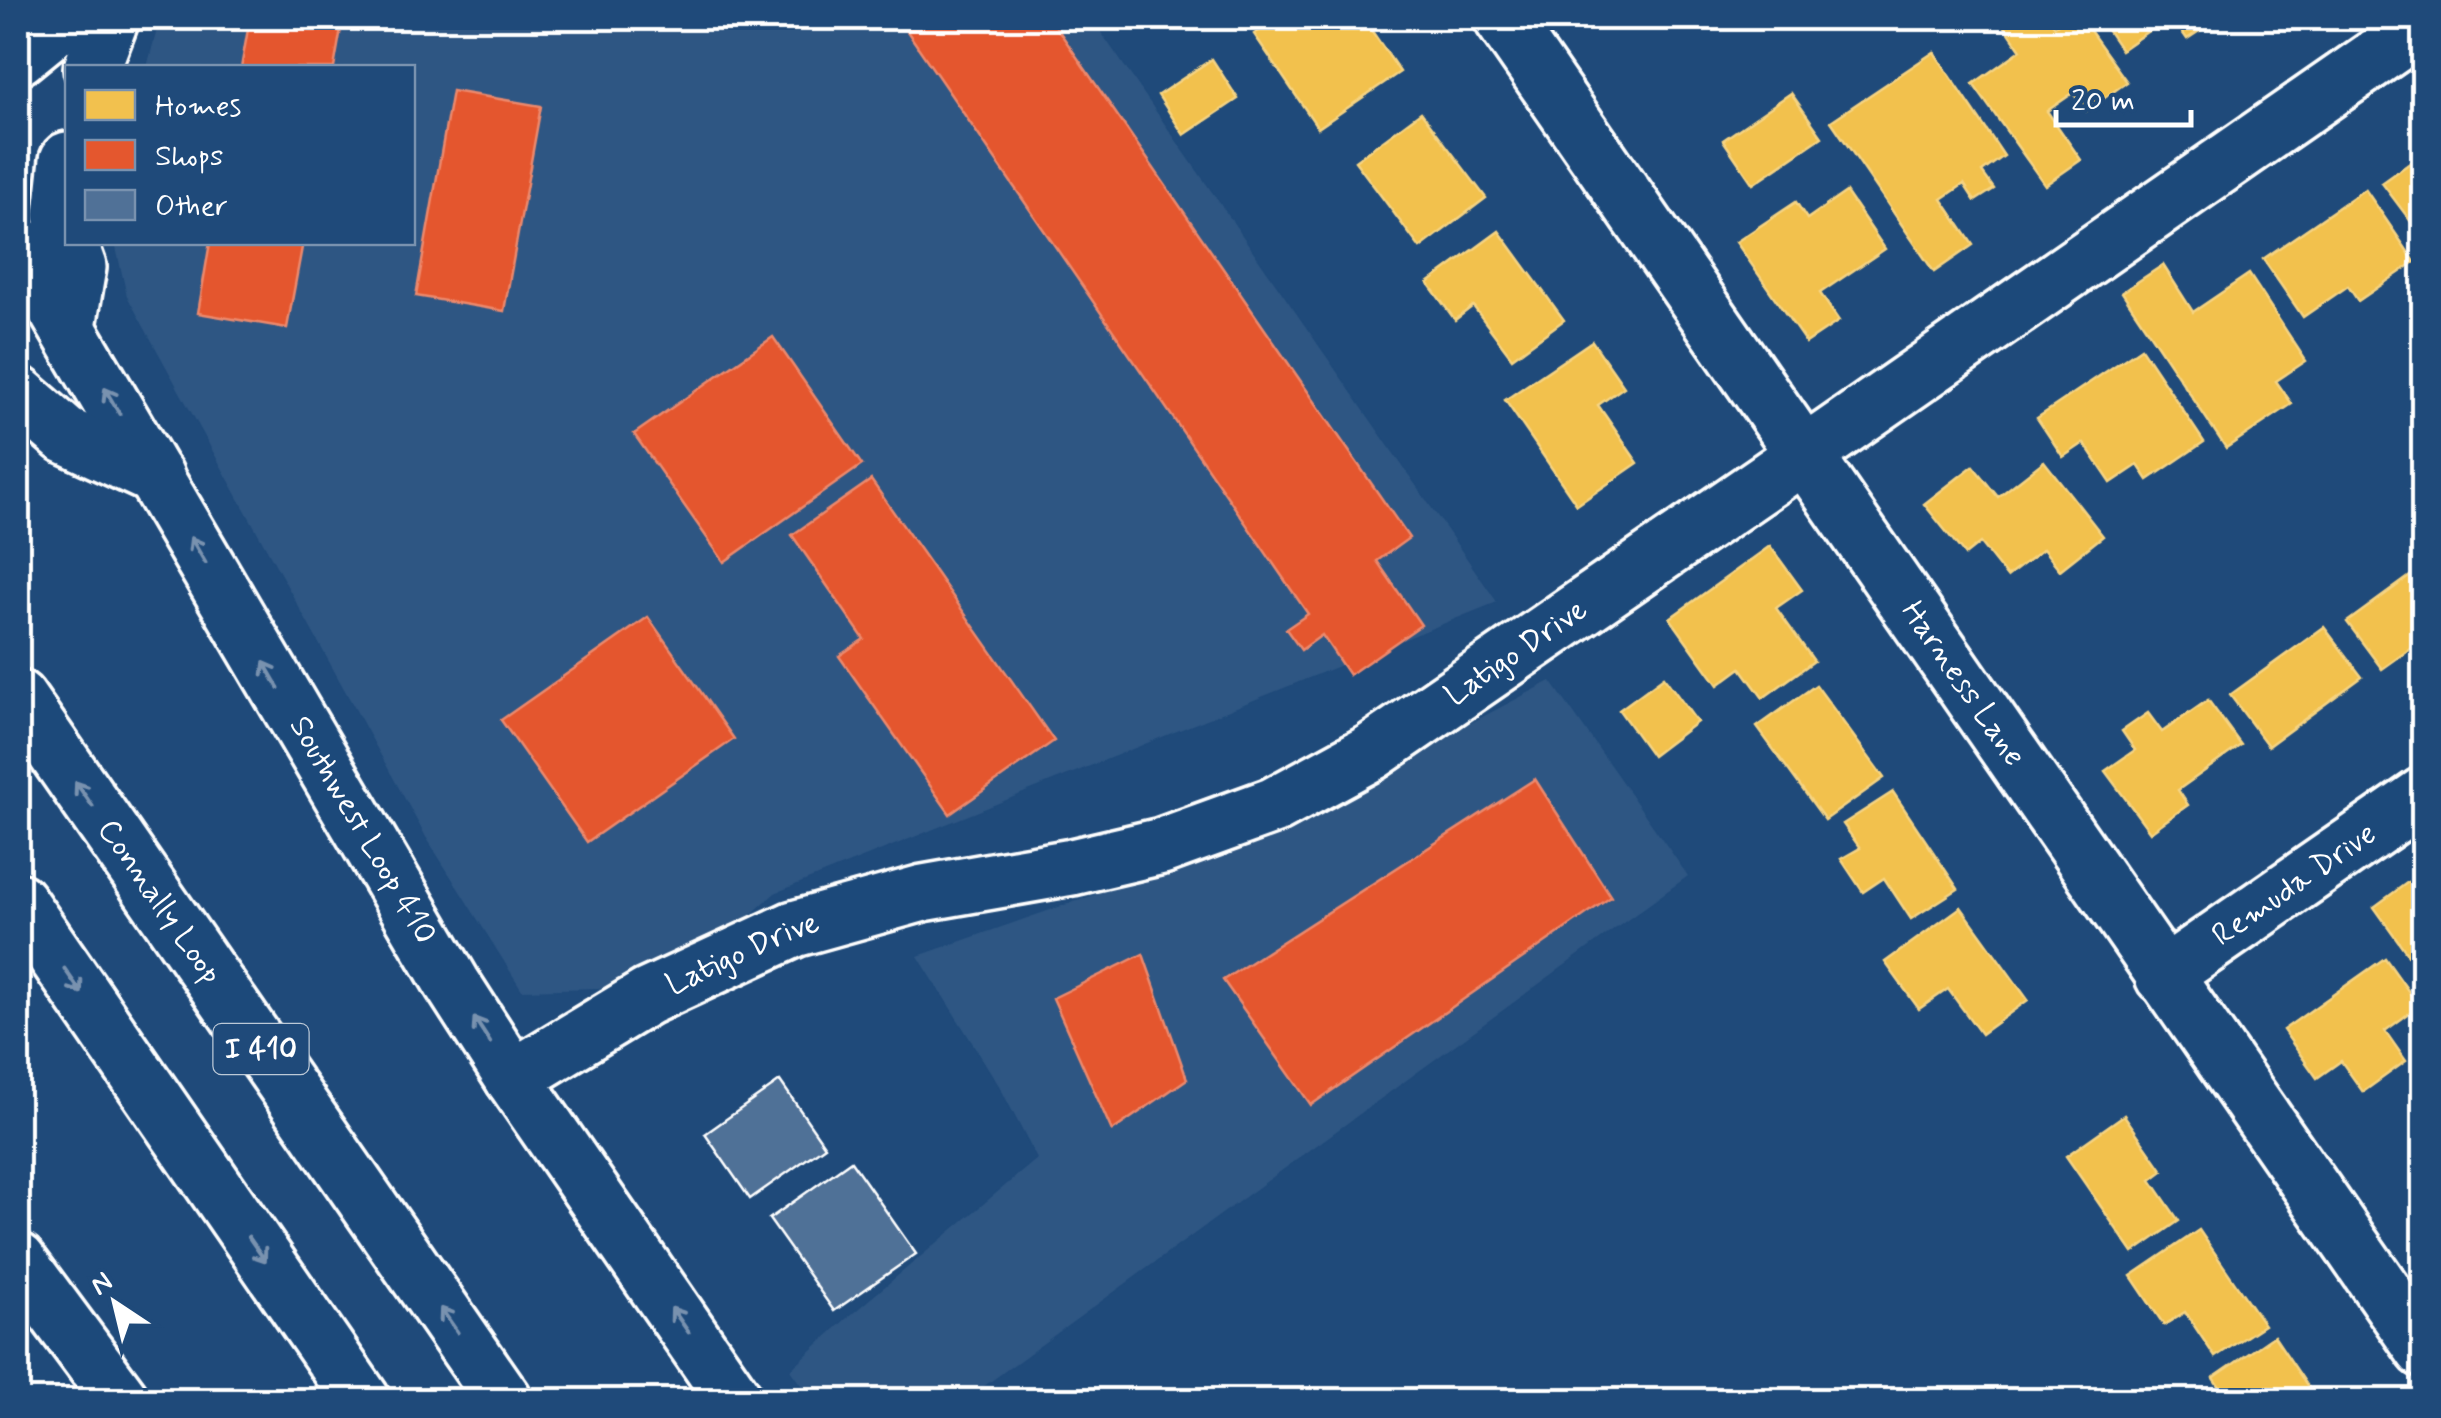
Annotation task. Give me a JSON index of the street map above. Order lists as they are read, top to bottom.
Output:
{
  "streets": {
    "main road": [
      "Latigo Drive",
      "Harness Lane",
      "Southwest Loop 410",
      "Remuda Drive",
      "Connally Loop",
      "I 410"
    ]
  },
  "crossings": [
    ["Latigo Drive", "Harness Lane"],
    ["Latigo Drive", "Southwest Loop 410"],
    ["Harness Lane", "Remuda Drive"]
  ],
  "legend": ["Homes", "Shops", "Other"],
  "scale_bar": "20 m",
  "north": "top left"
}
